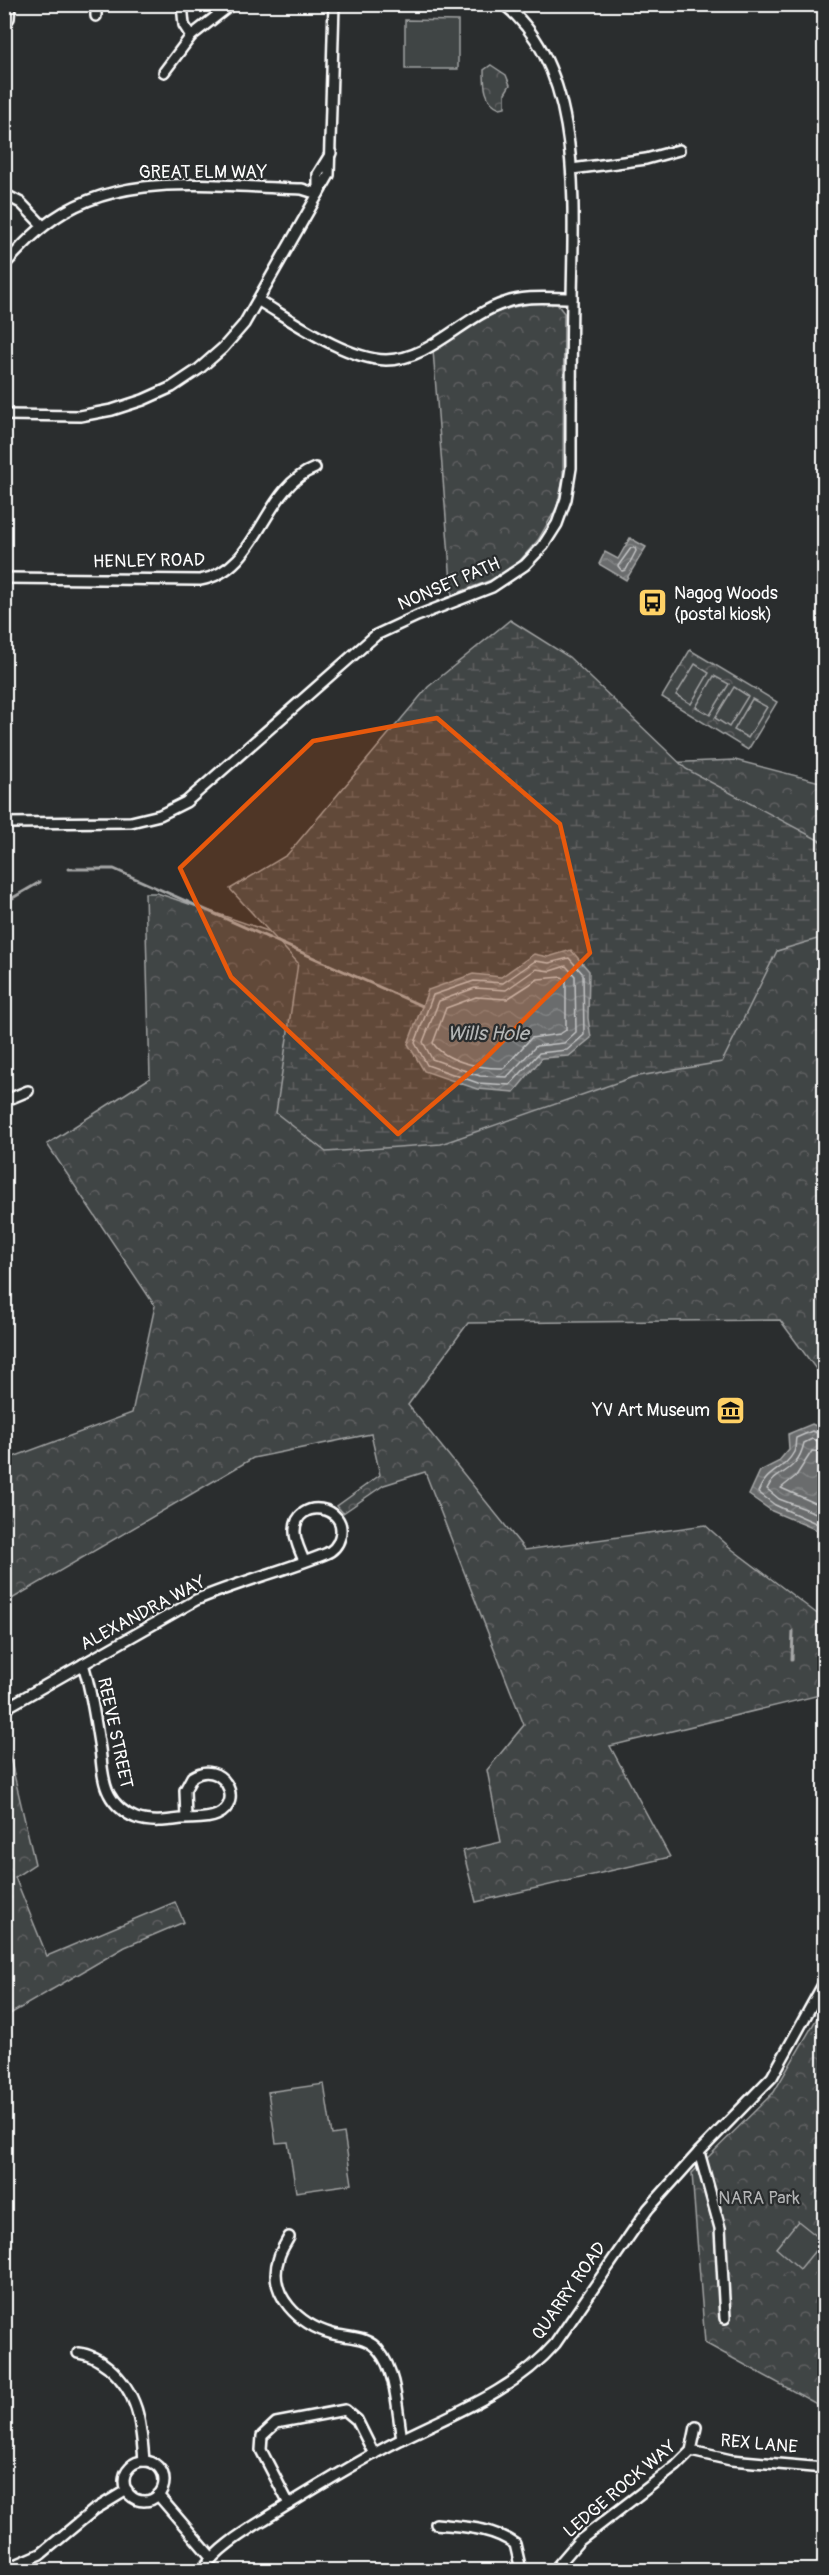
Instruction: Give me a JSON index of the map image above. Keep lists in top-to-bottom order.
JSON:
{
  "streets": {
    "street": [
      "GREAT ELM WAY",
      "HENLEY ROAD",
      "NONSET PATH",
      "ALEXANDRA WAY",
      "REEVE STREET",
      "QUARRY ROAD",
      "REX LANE",
      "LEDGE ROCK WAY"
    ]
  },
  "crossings": [
    ["ALEXANDRA WAY", "REEVE STREET"],
    ["REX LANE", "LEDGE ROCK WAY"]
  ],
  "water": ["Wills Hole"],
  "parks": ["NARA Park"],
  "places": {
    "bus stop": ["Nagog Woods (postal kiosk)"],
    "museum": ["YV Art Museum"]
  }
}
